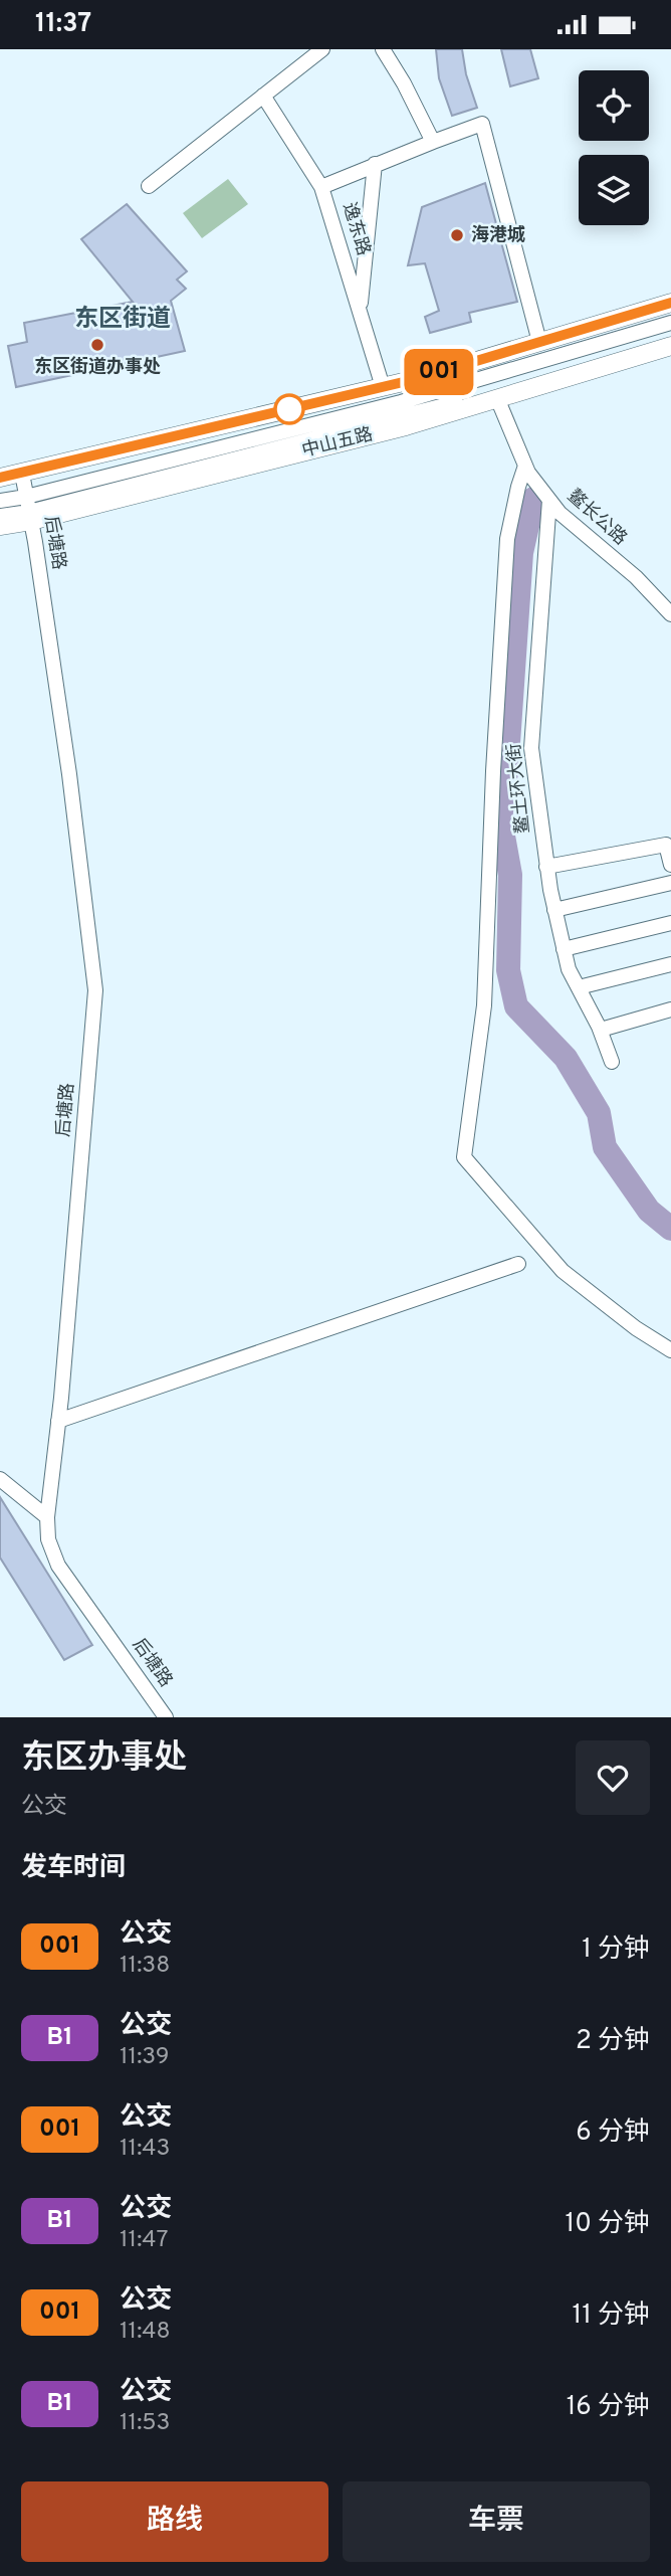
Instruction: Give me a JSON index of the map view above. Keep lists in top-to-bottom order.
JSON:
{
  "streets": {
    "main road": ["中山五路"],
    "street": [
      "逸东路",
      "鳌长公路",
      "后塘路",
      "鳌土环大街"
    ]
  },
  "crossings": [
    ["中山五路", "鳌长公路"],
    ["中山五路", "后塘路"],
    ["鳌长公路", "鳌土环大街"]
  ],
  "districts": ["东区街道"],
  "places": ["海港城", "东区街道办事处"],
  "lines": ["bus line 001"],
  "page": {
    "status": "11:37",
    "on_map": "001",
    "heading": [
      ["东区办事处", "公交"],
      "发车时间"
    ],
    "list": [
      {
        "mark": "001",
        "name": "公交",
        "note": "11:38",
        "value": "1 分钟"
      },
      {
        "mark": "B1",
        "name": "公交",
        "note": "11:39",
        "value": "2 分钟"
      },
      {
        "mark": "001",
        "name": "公交",
        "note": "11:43",
        "value": "6 分钟"
      },
      {
        "mark": "B1",
        "name": "公交",
        "note": "11:47",
        "value": "10 分钟"
      },
      {
        "mark": "001",
        "name": "公交",
        "note": "11:48",
        "value": "11 分钟"
      },
      {
        "mark": "B1",
        "name": "公交",
        "note": "11:53",
        "value": "16 分钟"
      }
    ],
    "buttons": ["路线", "车票"]
  }
}
